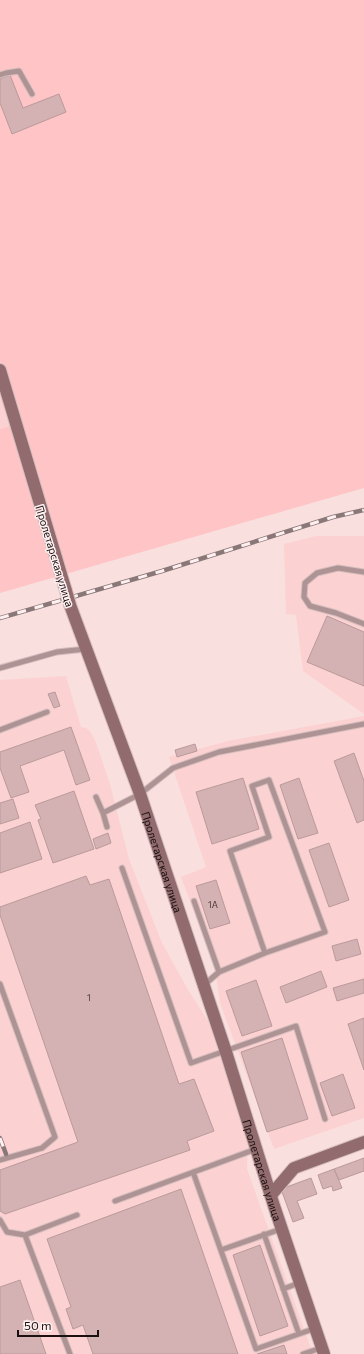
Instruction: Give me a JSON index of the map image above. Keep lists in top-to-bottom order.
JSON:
{
  "streets": {
    "street": ["Пролетарская улица"]
  },
  "house_numbers": ["1А", "1"],
  "scale_bar": "50 m"
}
